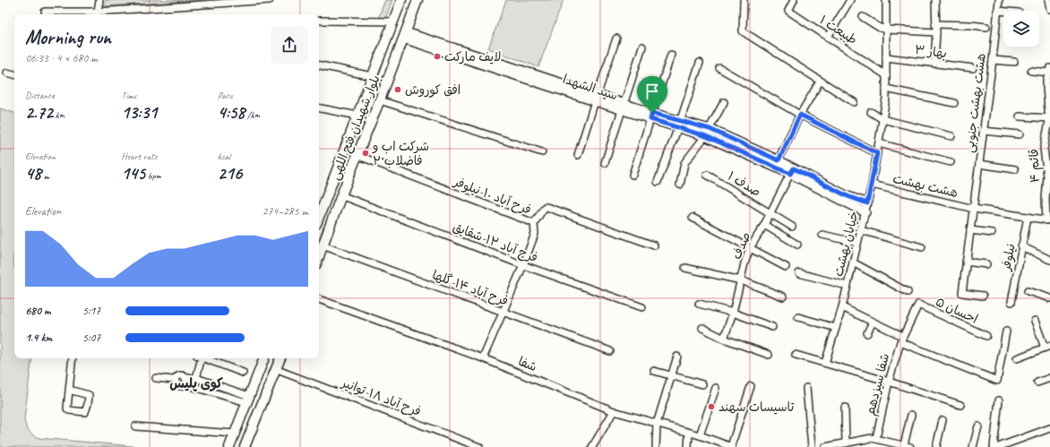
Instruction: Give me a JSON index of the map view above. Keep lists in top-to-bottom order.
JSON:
{
  "streets": {
    "main road": ["بلوار شهیدان فتح اللهی"],
    "street": [
      "طبیعت ۱",
      "بهار ۳",
      "سید الشهدا",
      "هشت بهشت جنوبی",
      "قائم ۴",
      "صدف ۱",
      "هشت بهشت",
      "فرح آباد ۱۰-نیلوفر",
      "فرح آباد ۱۲-شقایق",
      "خیابان بهشت",
      "صدف",
      "نیلوفر",
      "فرح آباد ۱۴-گلها",
      "احسان ۵",
      "شفا",
      "شفا سیزدهم",
      "فرح آباد ۱۸-توانیر"
    ]
  },
  "crossings": [
    ["طبیعت ۱", "خیابان بهشت"],
    ["بهار ۳", "خیابان بهشت"],
    ["سید الشهدا", "بلوار شهیدان فتح اللهی"],
    ["سید الشهدا", "خیابان بهشت"],
    ["سید الشهدا", "صدف"],
    ["هشت بهشت جنوبی", "هشت بهشت"],
    ["بلوار شهیدان فتح اللهی", "فرح آباد ۱۰-نیلوفر"],
    ["بلوار شهیدان فتح اللهی", "فرح آباد ۱۲-شقایق"],
    ["بلوار شهیدان فتح اللهی", "فرح آباد ۱۴-گلها"],
    ["قائم ۴", "هشت بهشت"],
    ["صدف ۱", "صدف"],
    ["هشت بهشت", "خیابان بهشت"],
    ["هشت بهشت", "نیلوفر"],
    ["احسان ۵", "شفا سیزدهم"]
  ],
  "districts": ["کوی پلیس"],
  "places": [
    "لایف مارکت",
    "افق کوروش",
    "شرکت اب و فاضلاب ۲",
    "تاسیسات سهند"
  ],
  "page": {
    "heading": ["Morning run", "06:33 · 4 × 680 m"],
    "stats": [
      ["Distance", "2.72 km"],
      ["Time", "13:31"],
      ["Pace", "4:58 /km"],
      ["Elevation", "48 m"],
      ["Heart rate", "145 bpm"],
      ["kcal", "216"]
    ],
    "chart": ["Elevation", "274–285 m"],
    "list": [
      {
        "name": "680 m",
        "note": "5:17"
      },
      {
        "name": "1.4 km",
        "note": "5:07"
      }
    ]
  }
}
